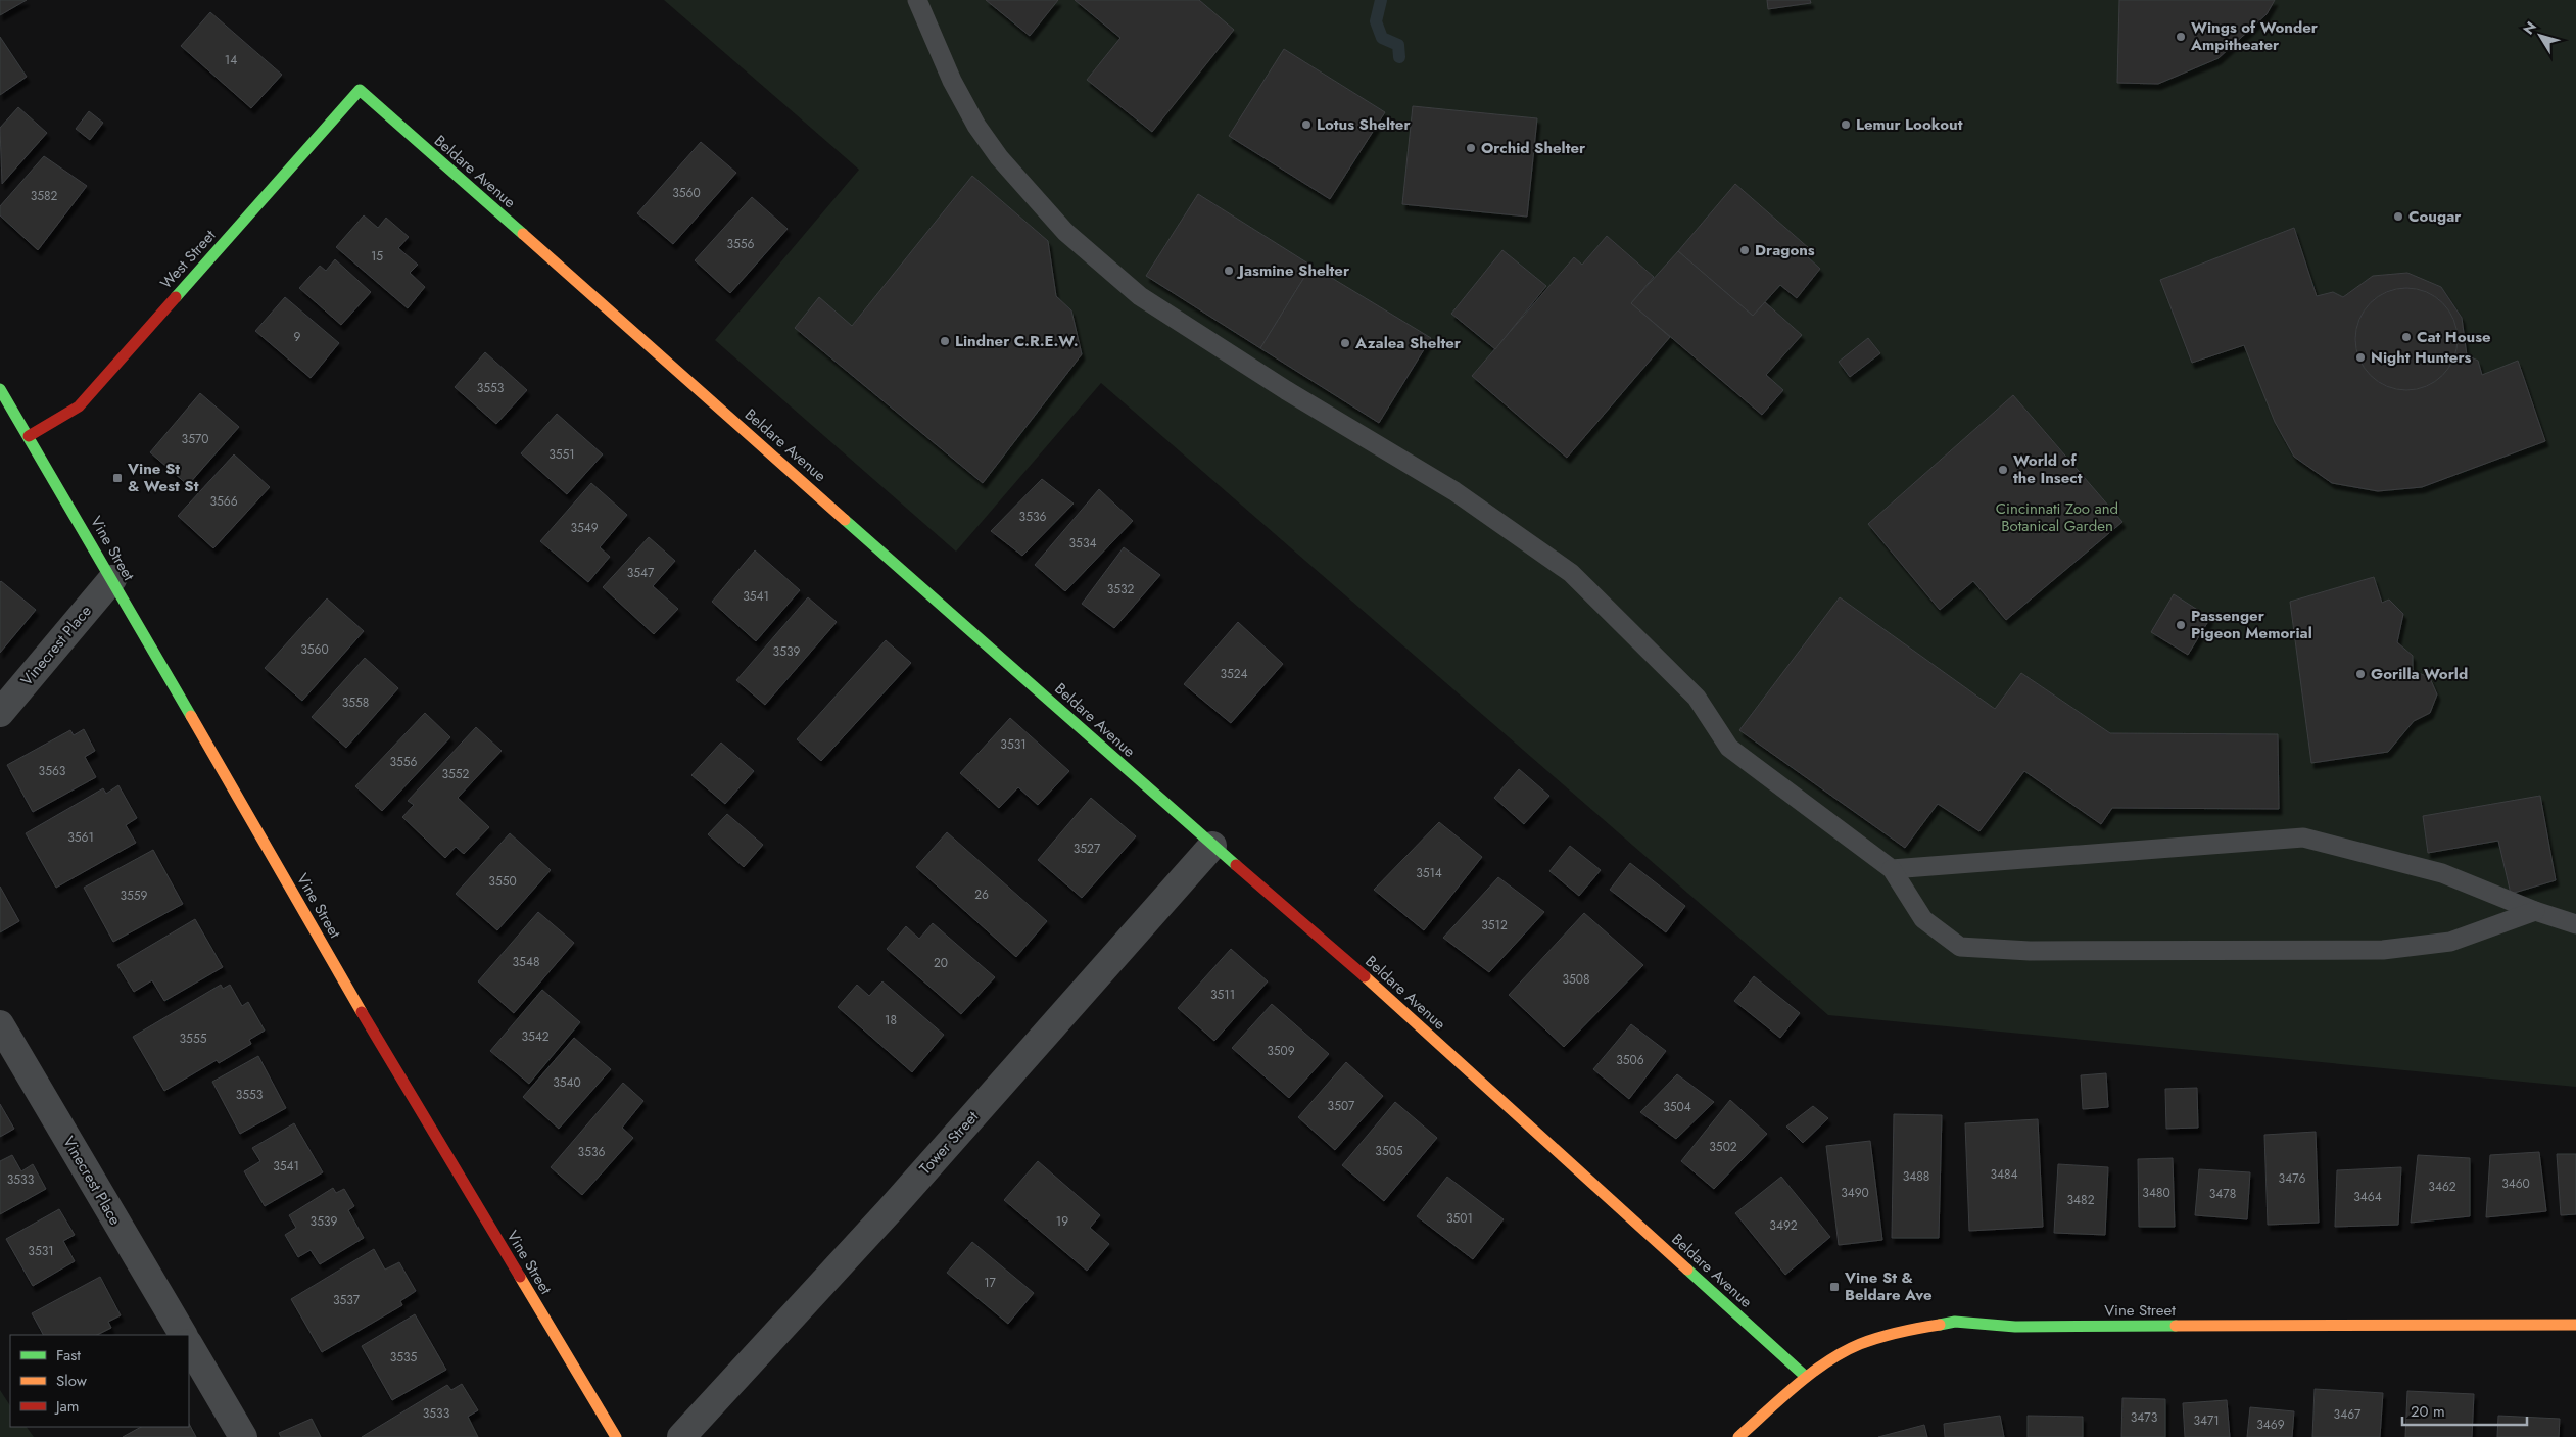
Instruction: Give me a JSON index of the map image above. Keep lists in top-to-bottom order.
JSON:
{
  "streets": {
    "street": [
      "Beldare Avenue",
      "West Street",
      "Vine Street",
      "Vinecrest Place",
      "Tower Street"
    ]
  },
  "crossings": [
    ["Beldare Avenue", "West Street"],
    ["Beldare Avenue", "Vine Street"],
    ["Beldare Avenue", "Tower Street"],
    ["West Street", "Vine Street"],
    ["Vine Street", "Vinecrest Place"]
  ],
  "parks": ["Cincinnati Zoo and Botanical Garden"],
  "places": {
    "other": [
      "Wings of Wonder Ampitheater",
      "Lotus Shelter",
      "Lemur Lookout",
      "Orchid Shelter",
      "Cougar",
      "Dragons",
      "Jasmine Shelter",
      "Cat House",
      "Lindner C.R.E.W.",
      "Azalea Shelter",
      "Night Hunters",
      "World of the Insect",
      "Passenger Pigeon Memorial",
      "Gorilla World"
    ],
    "transit": ["Vine St & West St", "Vine St & Beldare Ave"]
  },
  "house_numbers": [
    "14",
    "3560",
    "3582",
    "3556",
    "15",
    "9",
    "3553",
    "3570",
    "3551",
    "3566",
    "3536",
    "3549",
    "3534",
    "3547",
    "3532",
    "3541",
    "3560",
    "3539",
    "3524",
    "3558",
    "3531",
    "3556",
    "3563",
    "3552",
    "3561",
    "3527",
    "3514",
    "3550",
    "26",
    "3559",
    "3512",
    "3548",
    "20",
    "3508",
    "3511",
    "18",
    "3542",
    "3555",
    "3509",
    "3506",
    "3540",
    "3553",
    "3507",
    "3504",
    "3502",
    "3505",
    "3536",
    "3541",
    "3484",
    "3488",
    "3476",
    "3533",
    "3460",
    "3462",
    "3490",
    "3480",
    "3478",
    "3464",
    "3482",
    "3501",
    "3539",
    "19",
    "3492",
    "3531",
    "17",
    "3537",
    "3535",
    "3533",
    "3467",
    "3473",
    "3471",
    "3469"
  ],
  "legend": ["Fast", "Slow", "Jam"],
  "scale_bar": "20 m",
  "north": "top left"
}
